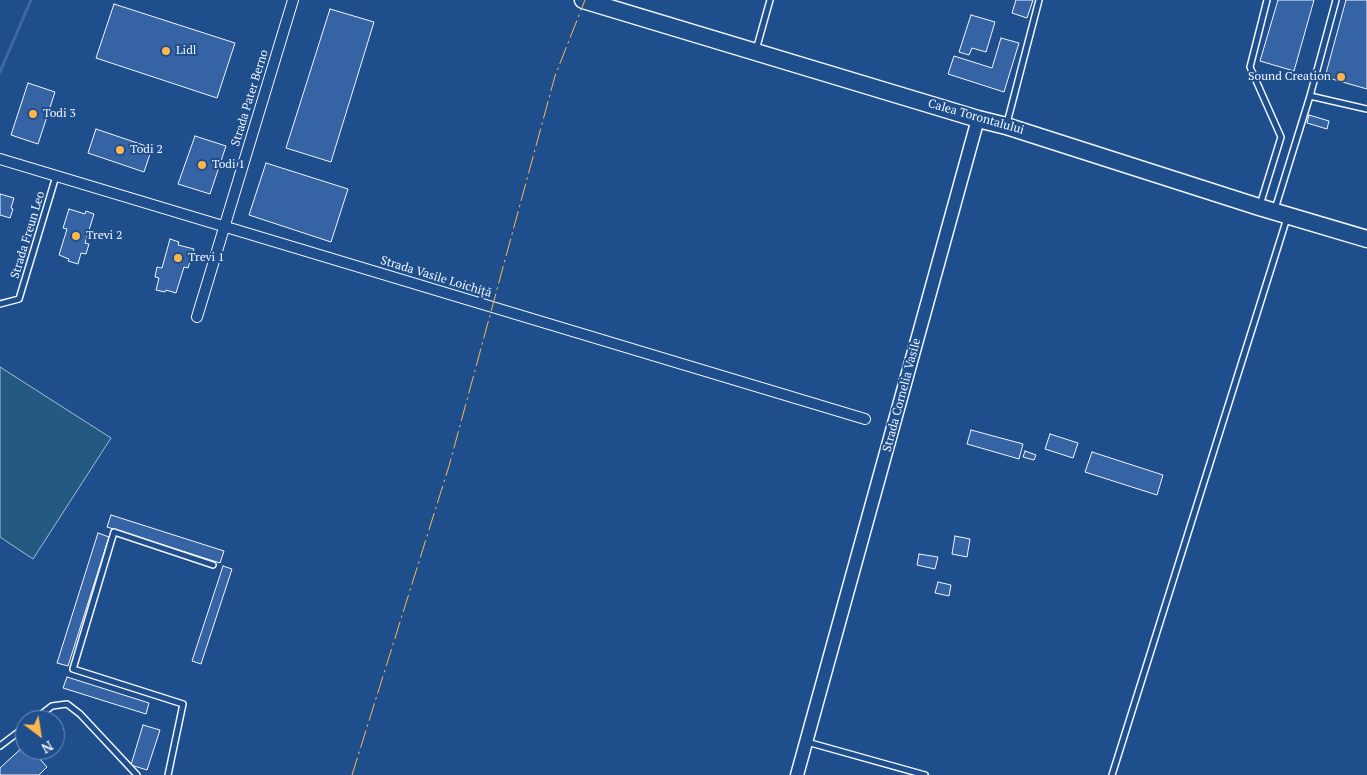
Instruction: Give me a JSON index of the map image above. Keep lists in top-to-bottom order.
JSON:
{
  "streets": {
    "main road": ["Calea Torontalului"],
    "street": ["Strada Pater Berno", "Strada Vasile Loichiță", "Strada Cornelia Vasile"],
    "lane": ["Strada Freun Leo"]
  },
  "crossings": [
    ["Strada Pater Berno", "Strada Vasile Loichiță"],
    ["Calea Torontalului", "Strada Cornelia Vasile"],
    ["Strada Freun Leo", "Strada Vasile Loichiță"]
  ],
  "places": [
    "Lidl",
    "Sound Creation",
    "Todi 3",
    "Todi 2",
    "Todi 1",
    "Trevi 2",
    "Trevi 1"
  ],
  "north": "bottom right"
}
